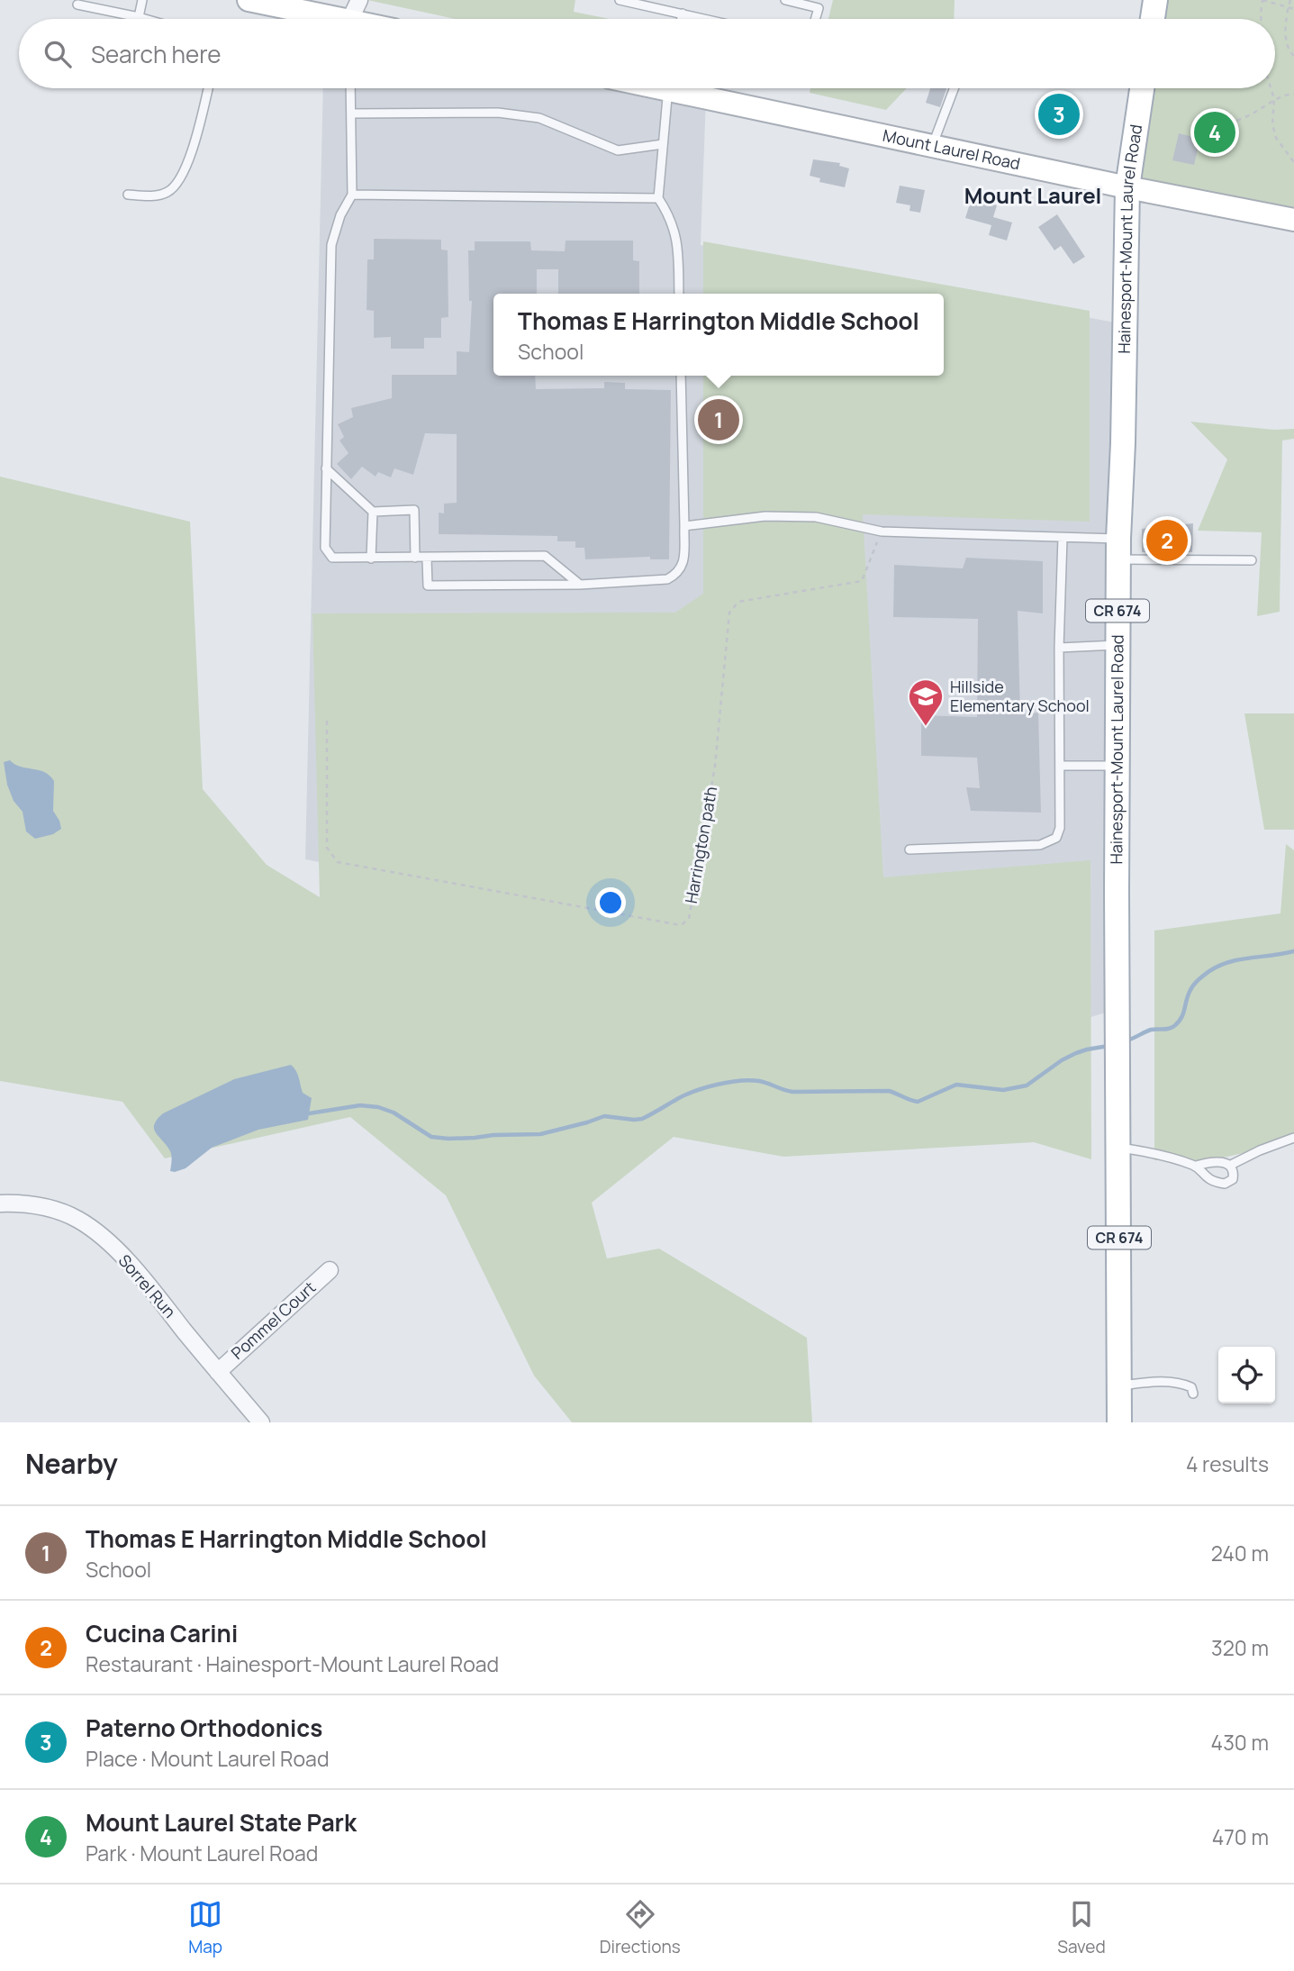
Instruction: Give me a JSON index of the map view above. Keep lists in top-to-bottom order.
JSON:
{
  "streets": {
    "main road": ["Mount Laurel Road", "Hainesport-Mount Laurel Road", "CR 674"],
    "street": ["Sorrel Run", "Pommel Court"],
    "path": ["Harrington path"]
  },
  "crossings": [
    ["Mount Laurel Road", "Hainesport-Mount Laurel Road"],
    ["Sorrel Run", "Pommel Court"]
  ],
  "districts": ["Mount Laurel"],
  "places": {
    "school or university": ["Hillside Elementary School"]
  },
  "page": {
    "search": "Search here",
    "pins": [
      "3",
      "4",
      "1",
      "2"
    ],
    "popup": ["Thomas E Harrington Middle School", "School"],
    "heading": ["Nearby", "4 results"],
    "list": [
      {
        "mark": "1",
        "name": "Thomas E Harrington Middle School",
        "note": "School",
        "value": "240 m"
      },
      {
        "mark": "2",
        "name": "Cucina Carini",
        "note": "Restaurant · Hainesport-Mount Laurel Road",
        "value": "320 m"
      },
      {
        "mark": "3",
        "name": "Paterno Orthodonics",
        "note": "Place · Mount Laurel Road",
        "value": "430 m"
      },
      {
        "mark": "4",
        "name": "Mount Laurel State Park",
        "note": "Park · Mount Laurel Road",
        "value": "470 m"
      }
    ],
    "nav": ["Map", "Directions", "Saved"]
  }
}
